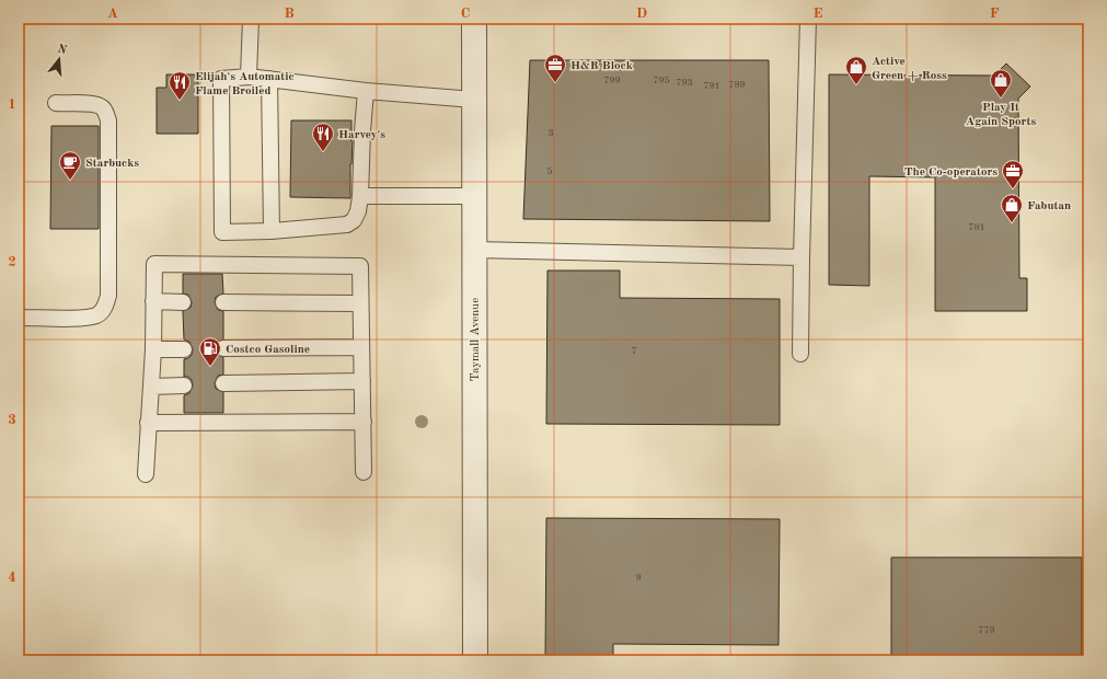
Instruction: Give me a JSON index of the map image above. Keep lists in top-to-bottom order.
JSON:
{
  "streets": {
    "street": ["Taymall Avenue"]
  },
  "places": {
    "office": ["H&R Block", "The Co-operators"],
    "shop": ["Active Green + Ross", "Play It Again Sports", "Fabutan"],
    "restaurant": ["Elijah's Automatic Flame Broiled", "Harvey's"],
    "cafe": ["Starbucks"],
    "fuel station": ["Costco Gasoline"]
  },
  "house_numbers": [
    "799",
    "795",
    "793",
    "789",
    "791",
    "3",
    "5",
    "781",
    "7",
    "9",
    "779"
  ],
  "north": "top",
  "grid": {
    "columns": [
      "A",
      "B",
      "C",
      "D",
      "E",
      "F"
    ],
    "rows": [
      "1",
      "2",
      "3",
      "4"
    ]
  }
}
